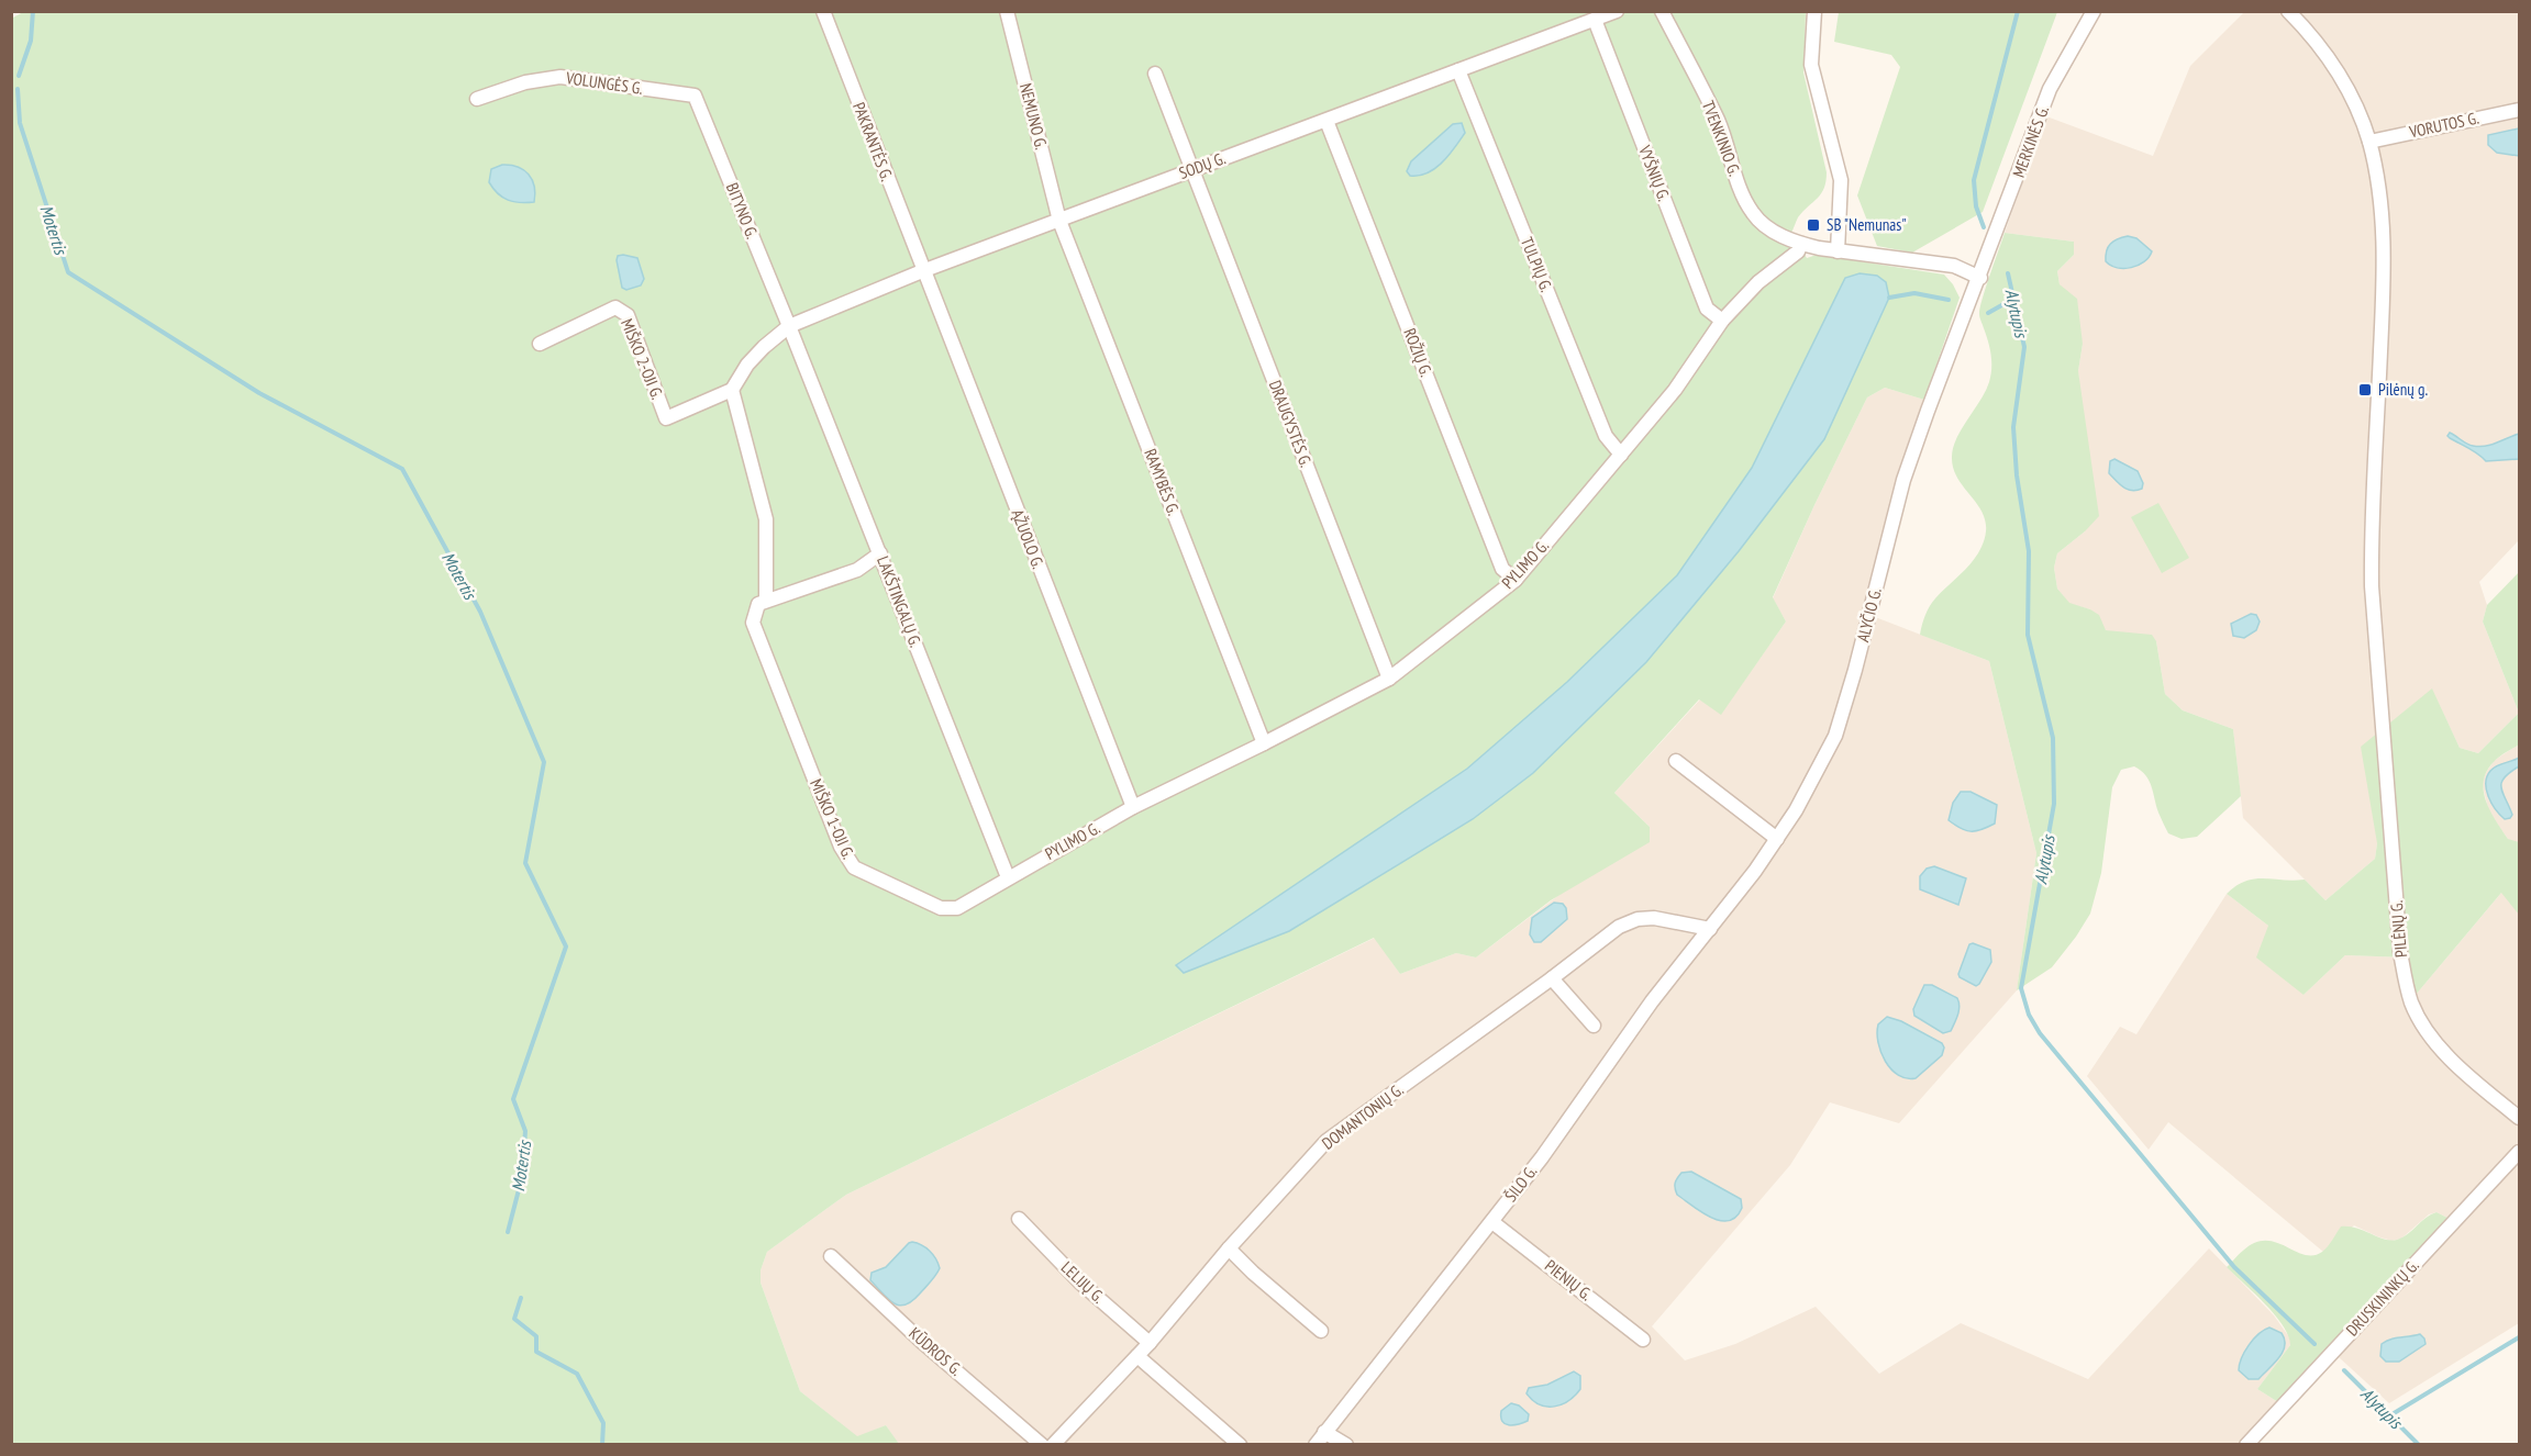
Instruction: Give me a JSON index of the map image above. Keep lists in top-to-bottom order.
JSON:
{
  "streets": {
    "street": [
      "VOLUNGĖS G.",
      "NEMUNO G.",
      "VORUTOS G.",
      "TVENKINIO G.",
      "PAKRANTĖS G.",
      "MERKINĖS G.",
      "SODŲ G.",
      "VYŠNIŲ G.",
      "BITYNO G.",
      "TULPIŲ G.",
      "ROŽIŲ G.",
      "MIŠKO 2-OJI G.",
      "DRAUGYSTĖS G.",
      "RAMYBĖS G.",
      "ĄŽUOLO G.",
      "PYLIMO G.",
      "LAKŠTINGALŲ G.",
      "ALYČIO G.",
      "MIŠKO 1-OJI G.",
      "PILĖNŲ G.",
      "DOMANTONIŲ G.",
      "ŠILO G.",
      "PIENIŲ G.",
      "LELIJŲ G.",
      "DRUSKININKŲ G.",
      "KŪDROS G."
    ]
  },
  "crossings": [
    ["VOLUNGĖS G.", "BITYNO G."],
    ["NEMUNO G.", "SODŲ G."],
    ["NEMUNO G.", "RAMYBĖS G."],
    ["VORUTOS G.", "PILĖNŲ G."],
    ["TVENKINIO G.", "PYLIMO G."],
    ["PAKRANTĖS G.", "SODŲ G."],
    ["PAKRANTĖS G.", "ĄŽUOLO G."],
    ["MERKINĖS G.", "ALYČIO G."],
    ["SODŲ G.", "VYŠNIŲ G."],
    ["SODŲ G.", "BITYNO G."],
    ["SODŲ G.", "TULPIŲ G."],
    ["SODŲ G.", "ROŽIŲ G."],
    ["SODŲ G.", "DRAUGYSTĖS G."],
    ["SODŲ G.", "RAMYBĖS G."],
    ["SODŲ G.", "ĄŽUOLO G."],
    ["SODŲ G.", "LAKŠTINGALŲ G."],
    ["VYŠNIŲ G.", "PYLIMO G."],
    ["BITYNO G.", "LAKŠTINGALŲ G."],
    ["TULPIŲ G.", "PYLIMO G."],
    ["ROŽIŲ G.", "PYLIMO G."],
    ["MIŠKO 2-OJI G.", "MIŠKO 1-OJI G."],
    ["DRAUGYSTĖS G.", "PYLIMO G."],
    ["RAMYBĖS G.", "PYLIMO G."],
    ["ĄŽUOLO G.", "PYLIMO G."],
    ["PYLIMO G.", "LAKŠTINGALŲ G."],
    ["PYLIMO G.", "MIŠKO 1-OJI G."],
    ["LAKŠTINGALŲ G.", "MIŠKO 1-OJI G."],
    ["ALYČIO G.", "DOMANTONIŲ G."],
    ["ALYČIO G.", "ŠILO G."],
    ["DOMANTONIŲ G.", "ŠILO G."],
    ["DOMANTONIŲ G.", "LELIJŲ G."],
    ["ŠILO G.", "PIENIŲ G."]
  ],
  "water": ["Motertis", "Alytupis"],
  "places": {
    "transit": ["SB \"Nemunas\"", "Pilėnų g."]
  }
}
